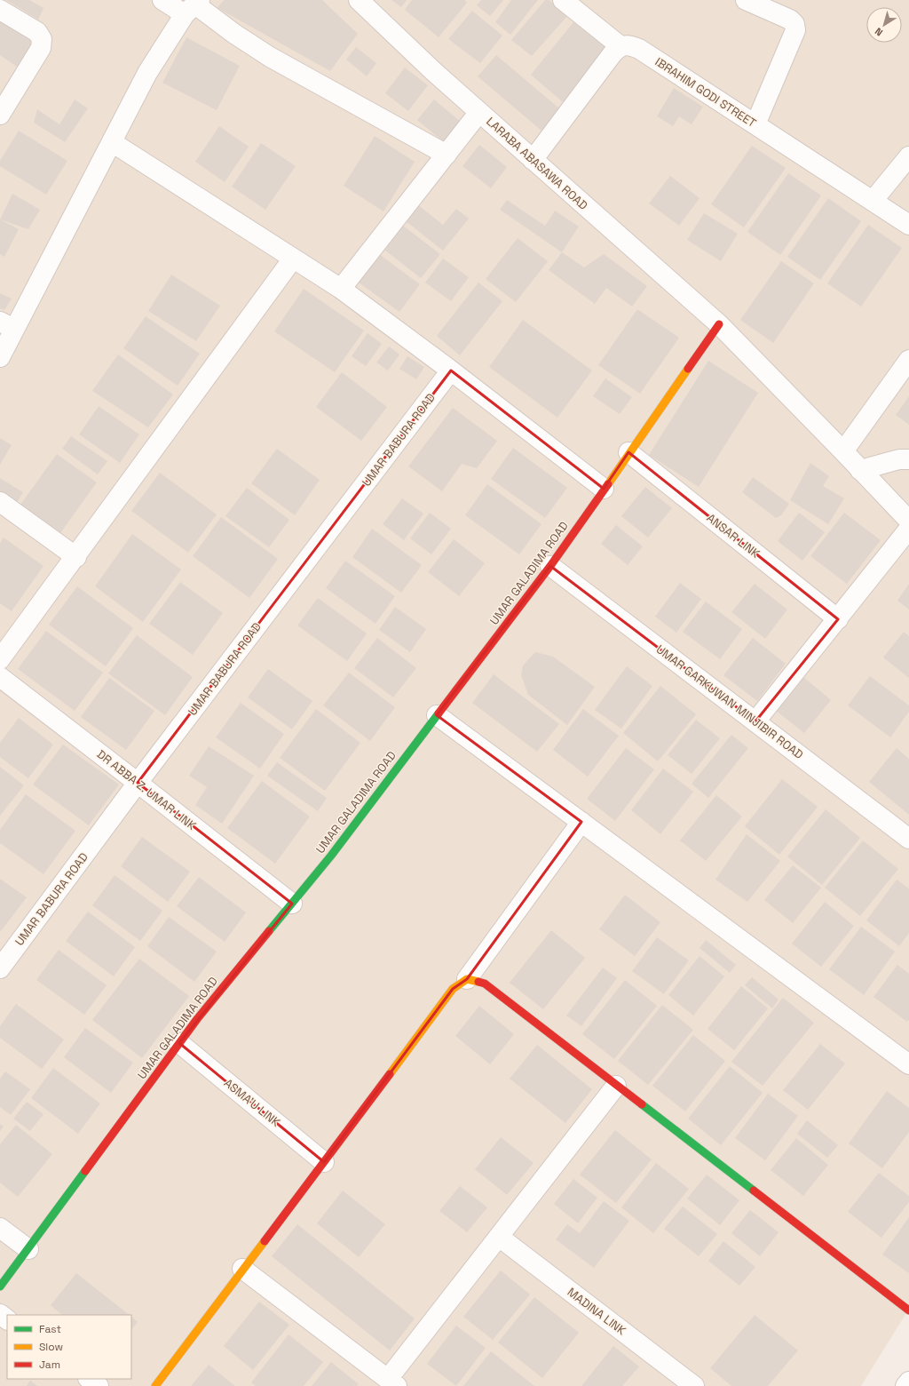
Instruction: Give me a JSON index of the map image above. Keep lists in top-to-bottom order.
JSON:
{
  "streets": {
    "street": [
      "IBRAHIM GODI STREET",
      "LARABA ABASAWA ROAD",
      "UMAR BABURA ROAD",
      "ANSAR LINK",
      "UMAR GALADIMA ROAD",
      "UMAR GARKUWAN MINJIBIR ROAD",
      "DR ABBA Z. UMAR LINK",
      "ASMA'U LINK",
      "MADINA LINK"
    ]
  },
  "crossings": [
    ["LARABA ABASAWA ROAD", "UMAR GALADIMA ROAD"],
    ["UMAR BABURA ROAD", "DR ABBA Z. UMAR LINK"],
    ["ANSAR LINK", "UMAR GALADIMA ROAD"],
    ["UMAR GALADIMA ROAD", "UMAR GARKUWAN MINJIBIR ROAD"],
    ["UMAR GALADIMA ROAD", "DR ABBA Z. UMAR LINK"],
    ["UMAR GALADIMA ROAD", "ASMA'U LINK"]
  ],
  "legend": ["Fast", "Slow", "Jam"],
  "north": "bottom left"
}
